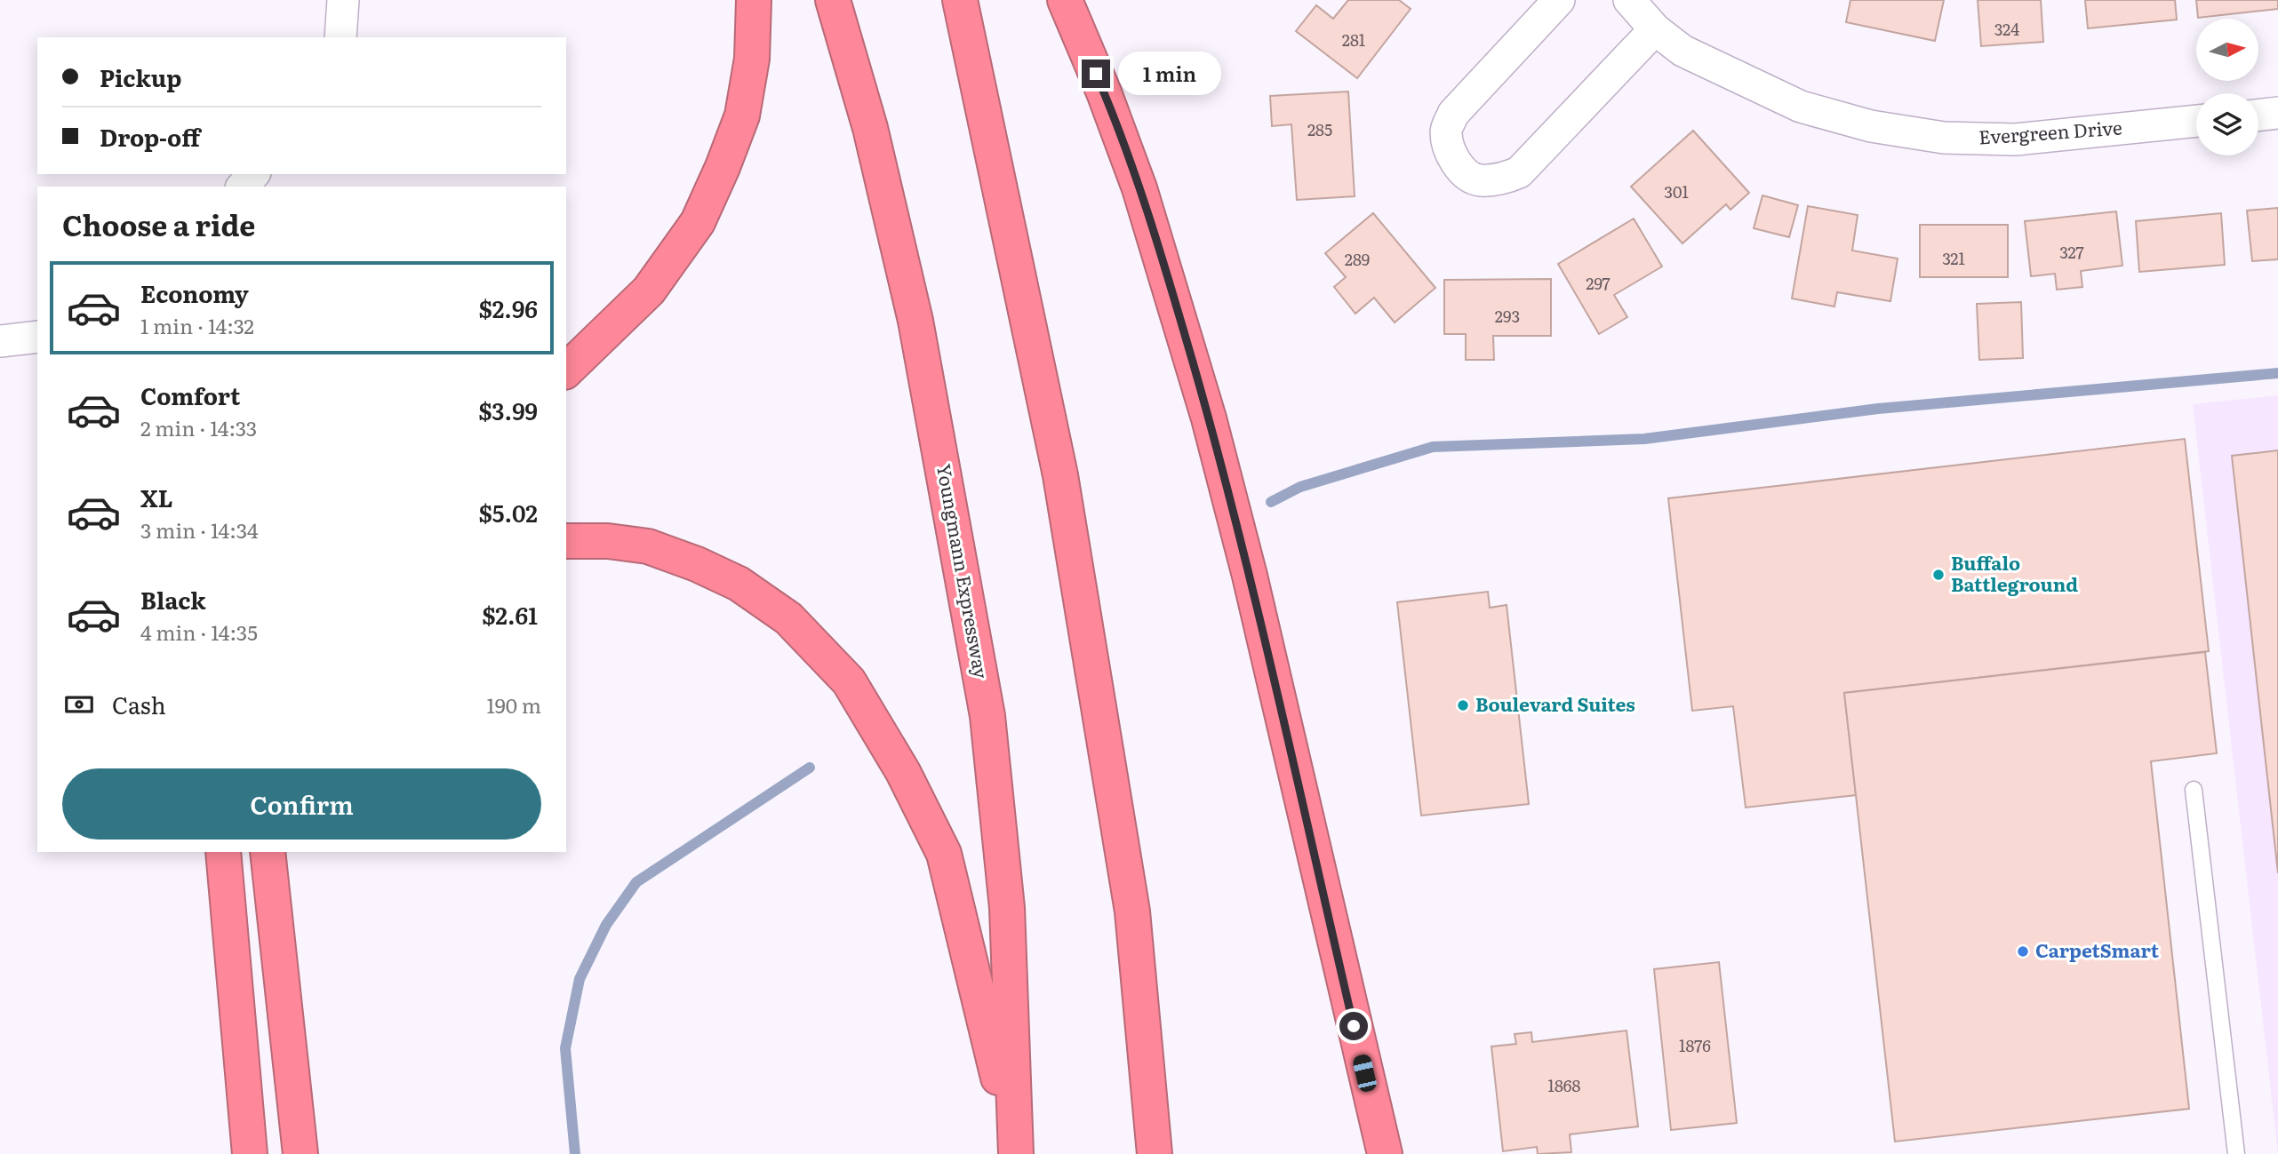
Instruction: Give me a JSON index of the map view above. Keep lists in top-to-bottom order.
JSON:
{
  "streets": {
    "highway": ["Youngmann Expressway"],
    "street": ["Evergreen Drive"]
  },
  "places": ["Buffalo Battleground", "Boulevard Suites", "CarpetSmart"],
  "house_numbers": [
    "324",
    "281",
    "285",
    "301",
    "327",
    "321",
    "289",
    "297",
    "293",
    "1876",
    "1868"
  ],
  "north": "right",
  "page": {
    "banner": ["Pickup", "Drop-off"],
    "bubble": "1 min",
    "heading": "Choose a ride",
    "list": [
      {
        "name": "Economy",
        "note": "1 min · 14:32",
        "value": "$2.96"
      },
      {
        "name": "Comfort",
        "note": "2 min · 14:33",
        "value": "$3.99"
      },
      {
        "name": "XL",
        "note": "3 min · 14:34",
        "value": "$5.02"
      },
      {
        "name": "Black",
        "note": "4 min · 14:35",
        "value": "$2.61"
      }
    ],
    "pay": ["Cash", "190 m"],
    "buttons": "Confirm"
  }
}
